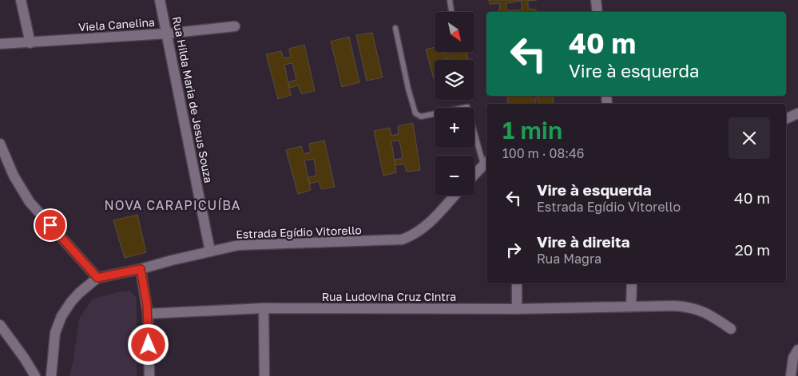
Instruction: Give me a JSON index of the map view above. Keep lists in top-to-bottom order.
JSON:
{
  "streets": {
    "street": [
      "Viela Canelina",
      "Rua Hilda Maria de Jesus Souza",
      "Estrada Egídio Vitorello",
      "Rua Ludovina Cruz Cintra"
    ]
  },
  "crossings": [
    ["Viela Canelina", "Rua Hilda Maria de Jesus Souza"],
    ["Rua Hilda Maria de Jesus Souza", "Estrada Egídio Vitorello"]
  ],
  "districts": ["NOVA CARAPICUÍBA"],
  "north": "bottom right",
  "page": {
    "map_buttons": ["+", "−"],
    "turn": ["40 m", "Vire à esquerda"],
    "heading": ["1 min", "100 m · 08:46"],
    "list": [
      {
        "name": "Vire à esquerda",
        "note": "Estrada Egídio Vitorello",
        "value": "40 m"
      },
      {
        "name": "Vire à direita",
        "note": "Rua Magra",
        "value": "20 m"
      }
    ]
  }
}
